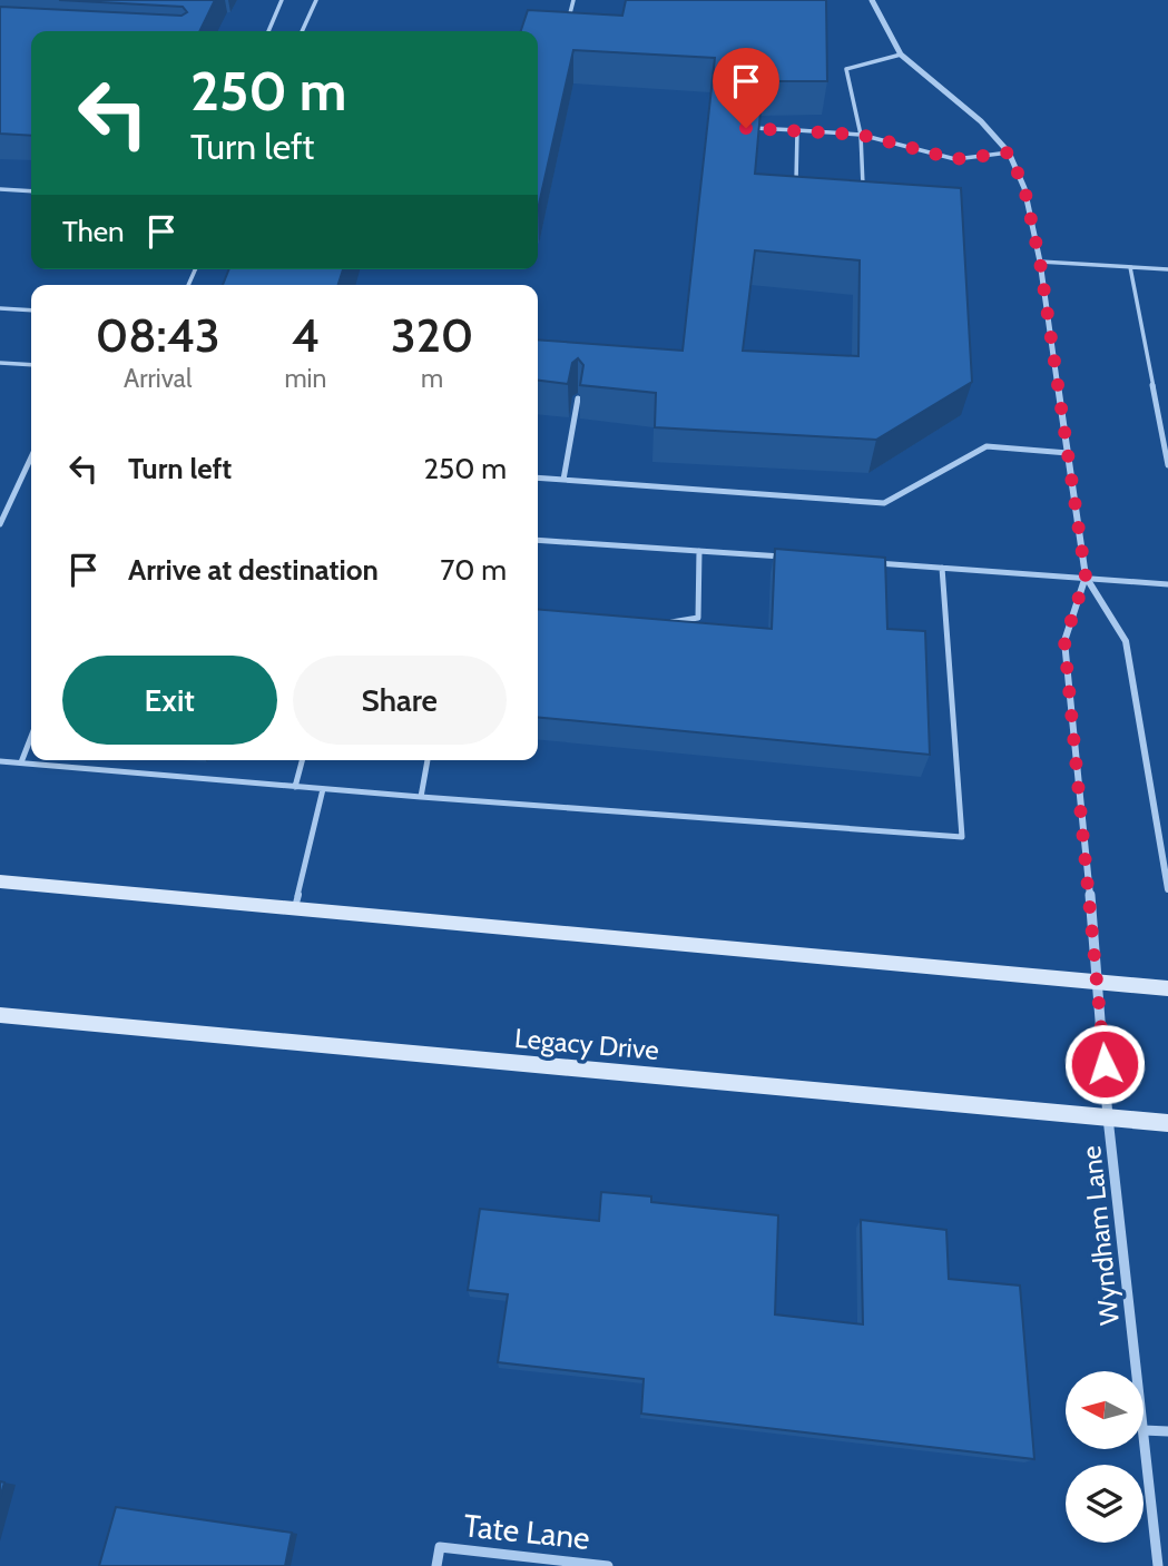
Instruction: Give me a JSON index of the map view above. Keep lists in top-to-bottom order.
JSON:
{
  "streets": {
    "main road": ["Legacy Drive"],
    "street": ["Wyndham Lane", "Tate Lane"]
  },
  "crossings": [
    ["Legacy Drive", "Wyndham Lane"]
  ],
  "north": "left",
  "page": {
    "turn": ["250 m", "Turn left"],
    "then": "Then",
    "eta": [
      "08:43",
      "Arrival",
      "4",
      "min",
      "320",
      "m"
    ],
    "list": [
      {
        "name": "Turn left",
        "value": "250 m"
      },
      {
        "name": "Arrive at destination",
        "value": "70 m"
      }
    ],
    "buttons": ["Exit", "Share"]
  }
}
